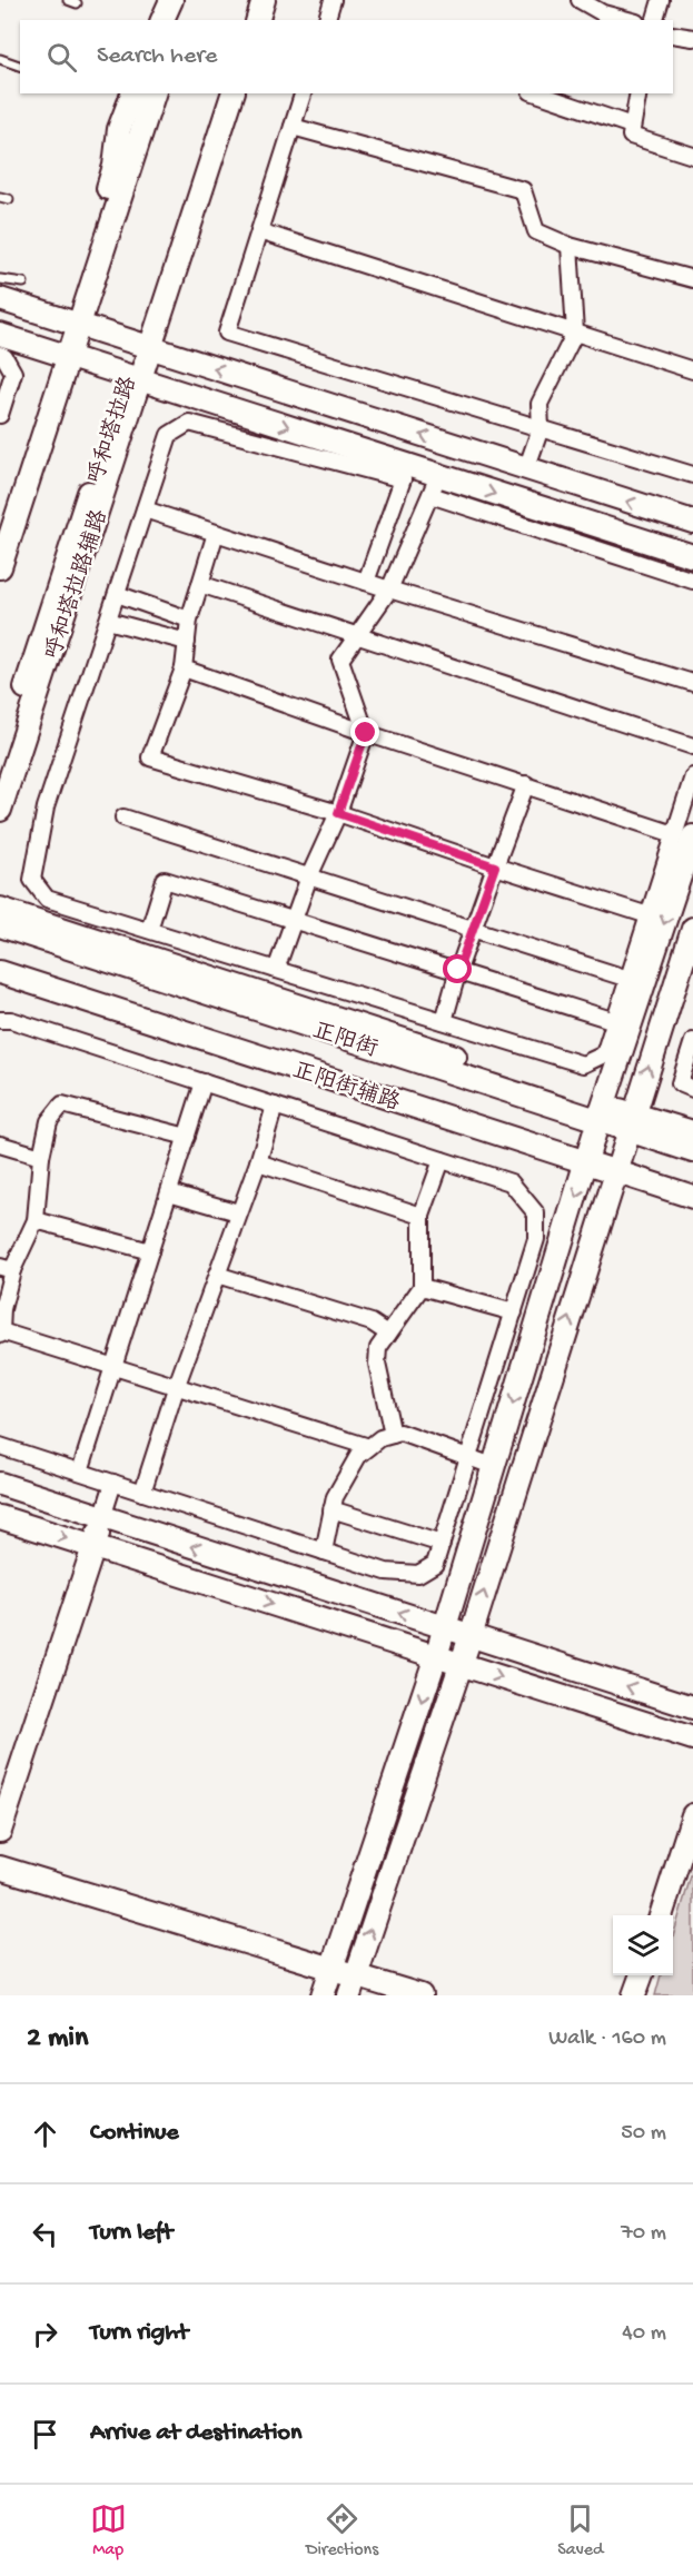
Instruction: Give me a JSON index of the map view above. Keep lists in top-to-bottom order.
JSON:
{
  "streets": {
    "street": [
      "呼和塔拉路",
      "呼和塔拉路辅路",
      "正阳街",
      "正阳街辅路"
    ]
  },
  "crossings": [
    ["呼和塔拉路", "呼和塔拉路辅路"]
  ],
  "page": {
    "search": "Search here",
    "heading": ["2 min", "Walk · 160 m"],
    "list": [
      ["Continue", "50 m"],
      ["Turn left", "70 m"],
      ["Turn right", "40 m"],
      "Arrive at destination"
    ],
    "nav": ["Map", "Directions", "Saved"]
  }
}
